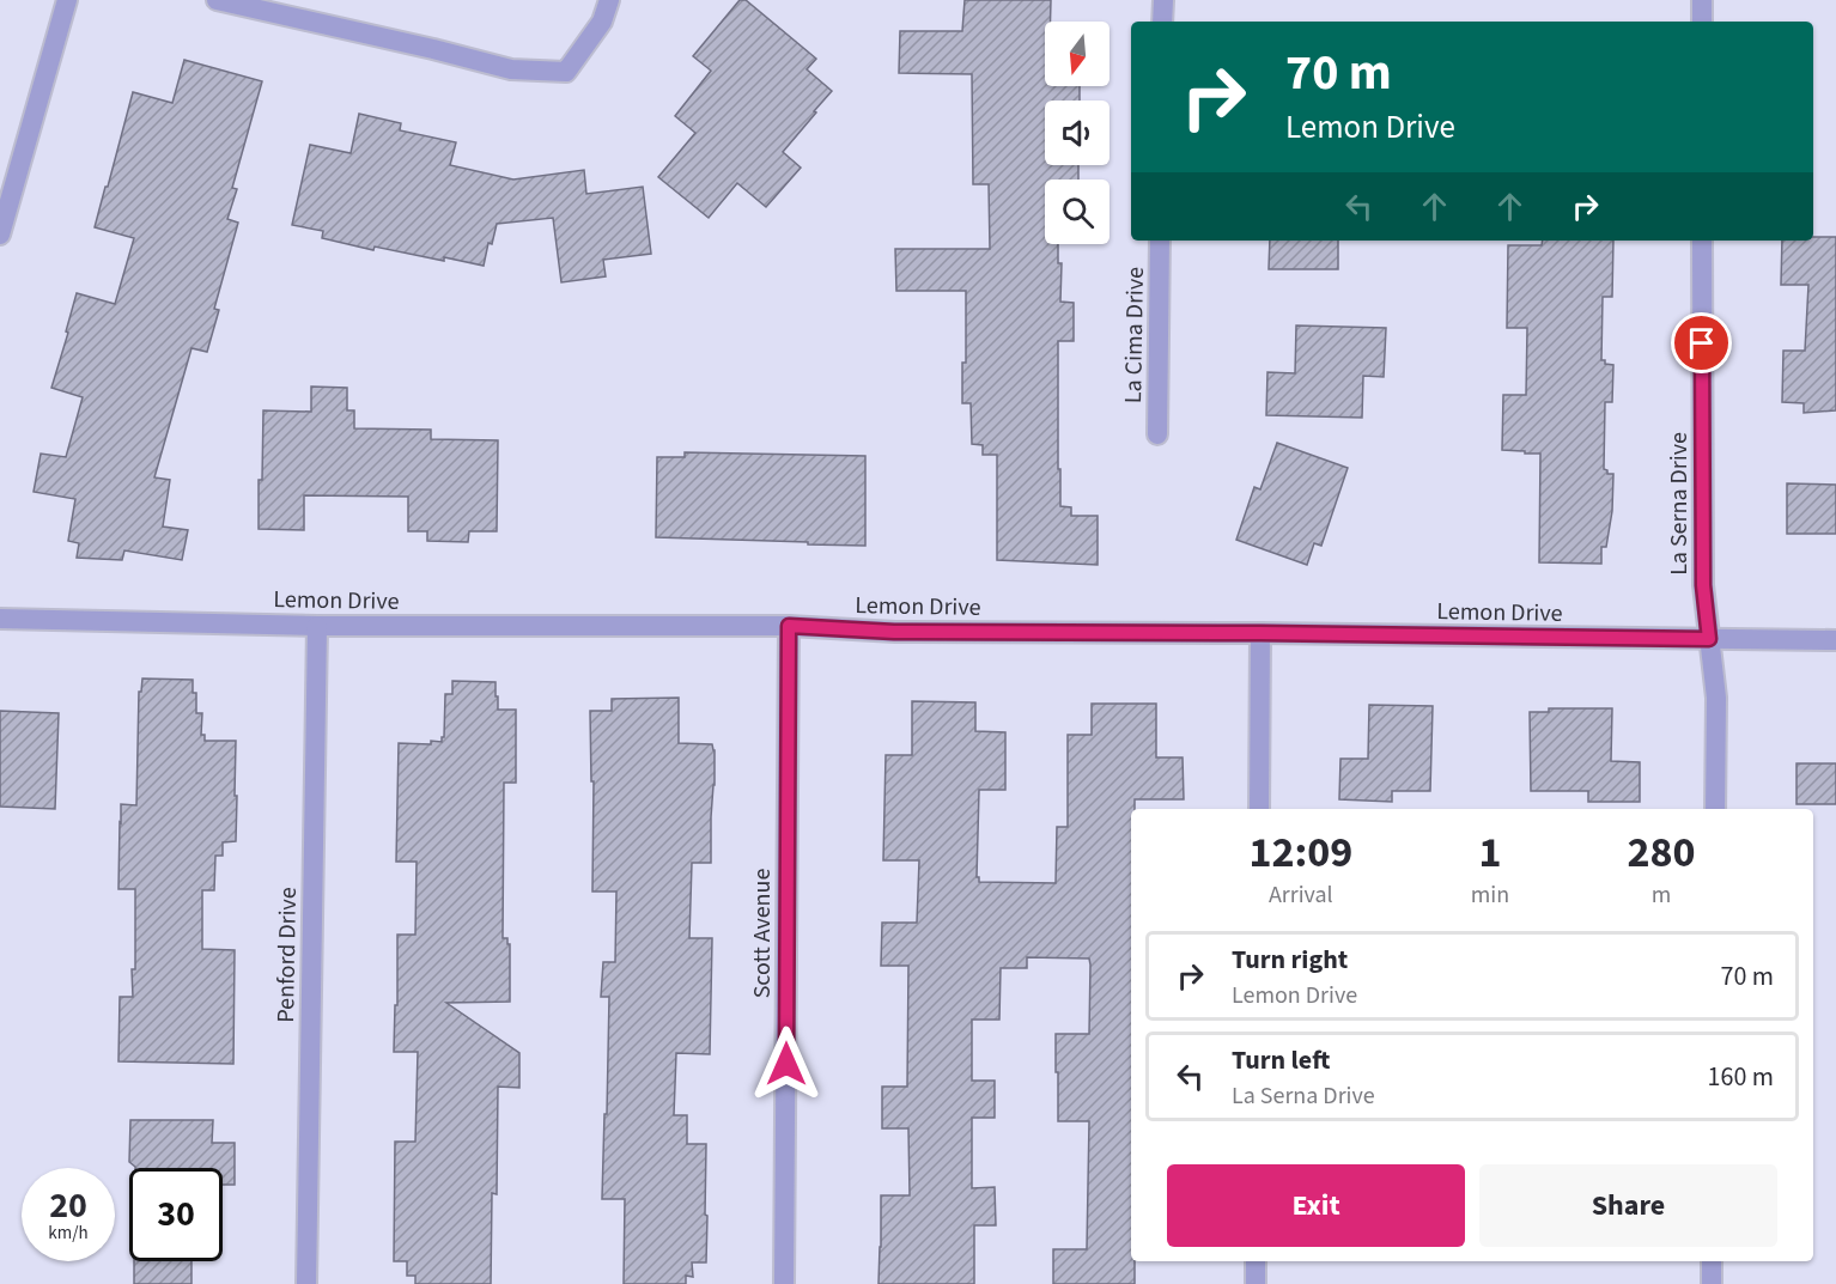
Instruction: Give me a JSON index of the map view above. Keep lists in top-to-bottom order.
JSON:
{
  "streets": {
    "street": [
      "La Cima Drive",
      "La Serna Drive",
      "Lemon Drive",
      "Scott Avenue",
      "Penford Drive"
    ]
  },
  "crossings": [
    ["La Serna Drive", "Lemon Drive"],
    ["Lemon Drive", "Scott Avenue"],
    ["Lemon Drive", "Penford Drive"]
  ],
  "north": "bottom",
  "page": {
    "turn": ["70 m", "Lemon Drive"],
    "eta": [
      "12:09",
      "Arrival",
      "1",
      "min",
      "280",
      "m"
    ],
    "list": [
      {
        "name": "Turn right",
        "note": "Lemon Drive",
        "value": "70 m"
      },
      {
        "name": "Turn left",
        "note": "La Serna Drive",
        "value": "160 m"
      }
    ],
    "buttons": ["Exit", "Share"],
    "speed": "20 km/h",
    "limit": "30"
  }
}
